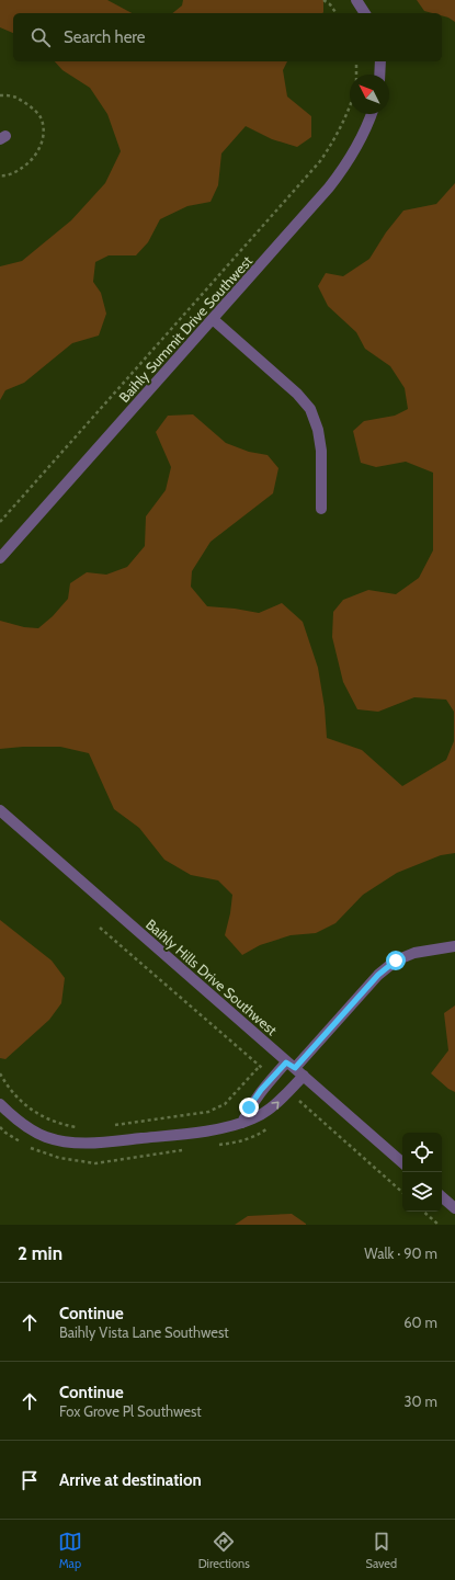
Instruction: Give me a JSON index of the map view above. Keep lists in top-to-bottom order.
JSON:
{
  "streets": {
    "street": ["Baihly Summit Drive Southwest", "Baihly Hills Drive Southwest"]
  },
  "north": "top left",
  "page": {
    "search": "Search here",
    "heading": ["2 min", "Walk · 90 m"],
    "list": [
      ["Continue", "Baihly Vista Lane Southwest", "60 m"],
      ["Continue", "Fox Grove Pl Southwest", "30 m"],
      "Arrive at destination"
    ],
    "nav": ["Map", "Directions", "Saved"]
  }
}
